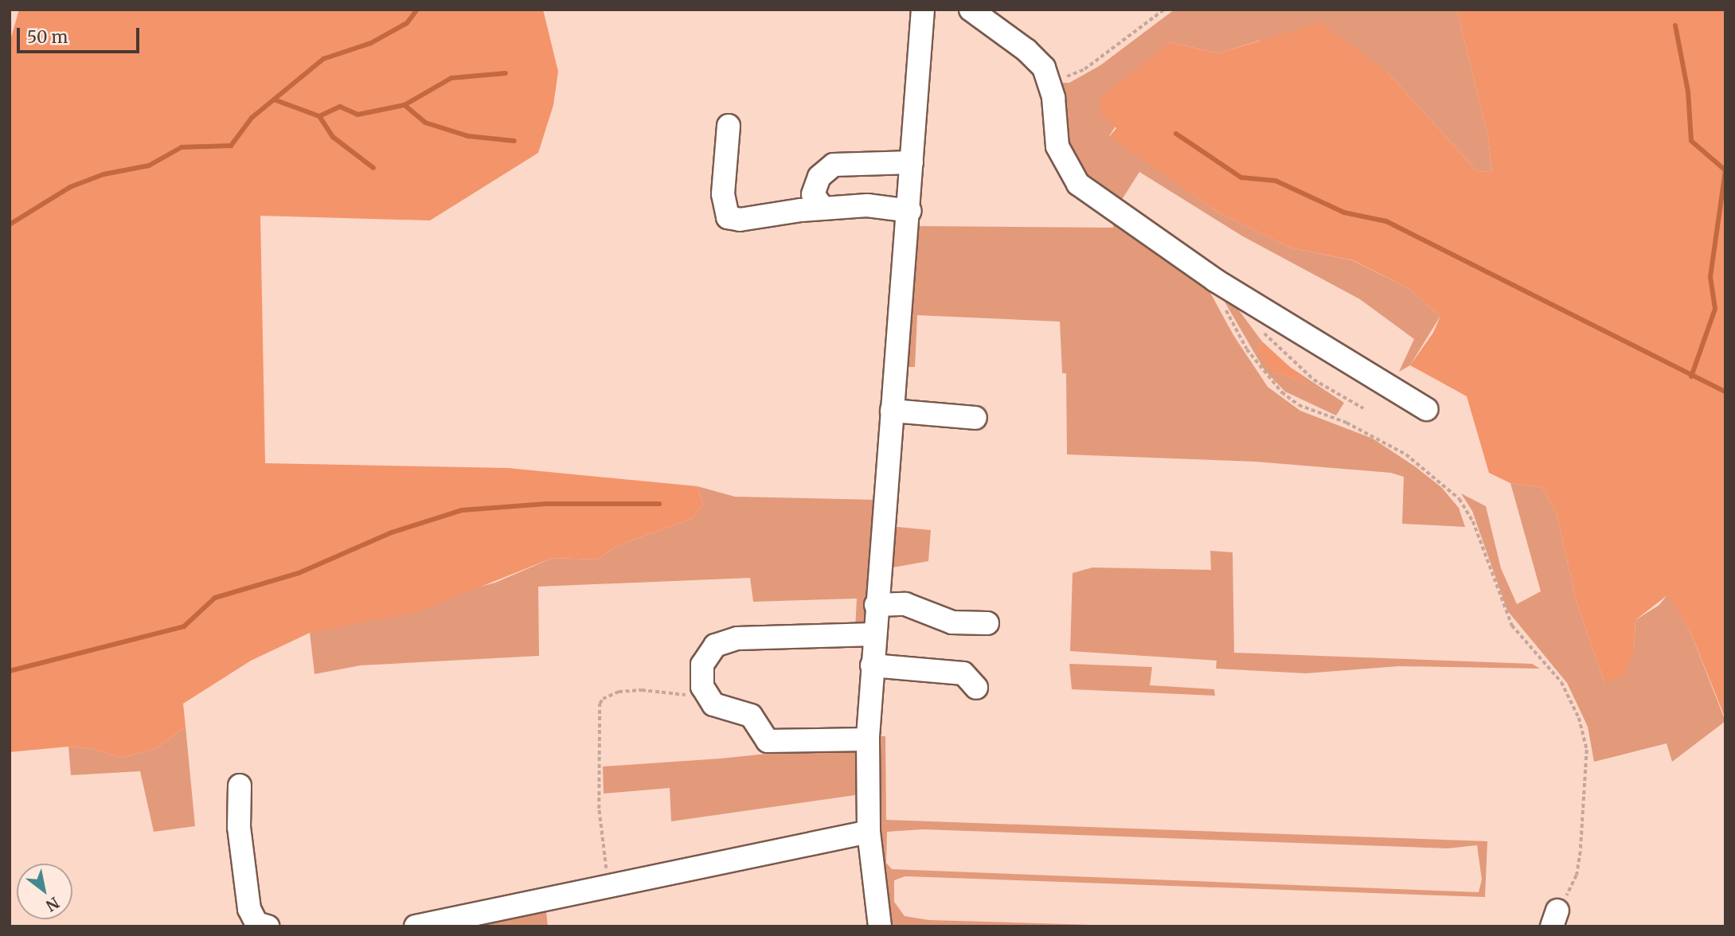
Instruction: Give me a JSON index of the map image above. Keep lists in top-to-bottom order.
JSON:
{
  "scale_bar": "50 m",
  "north": "bottom right"
}
